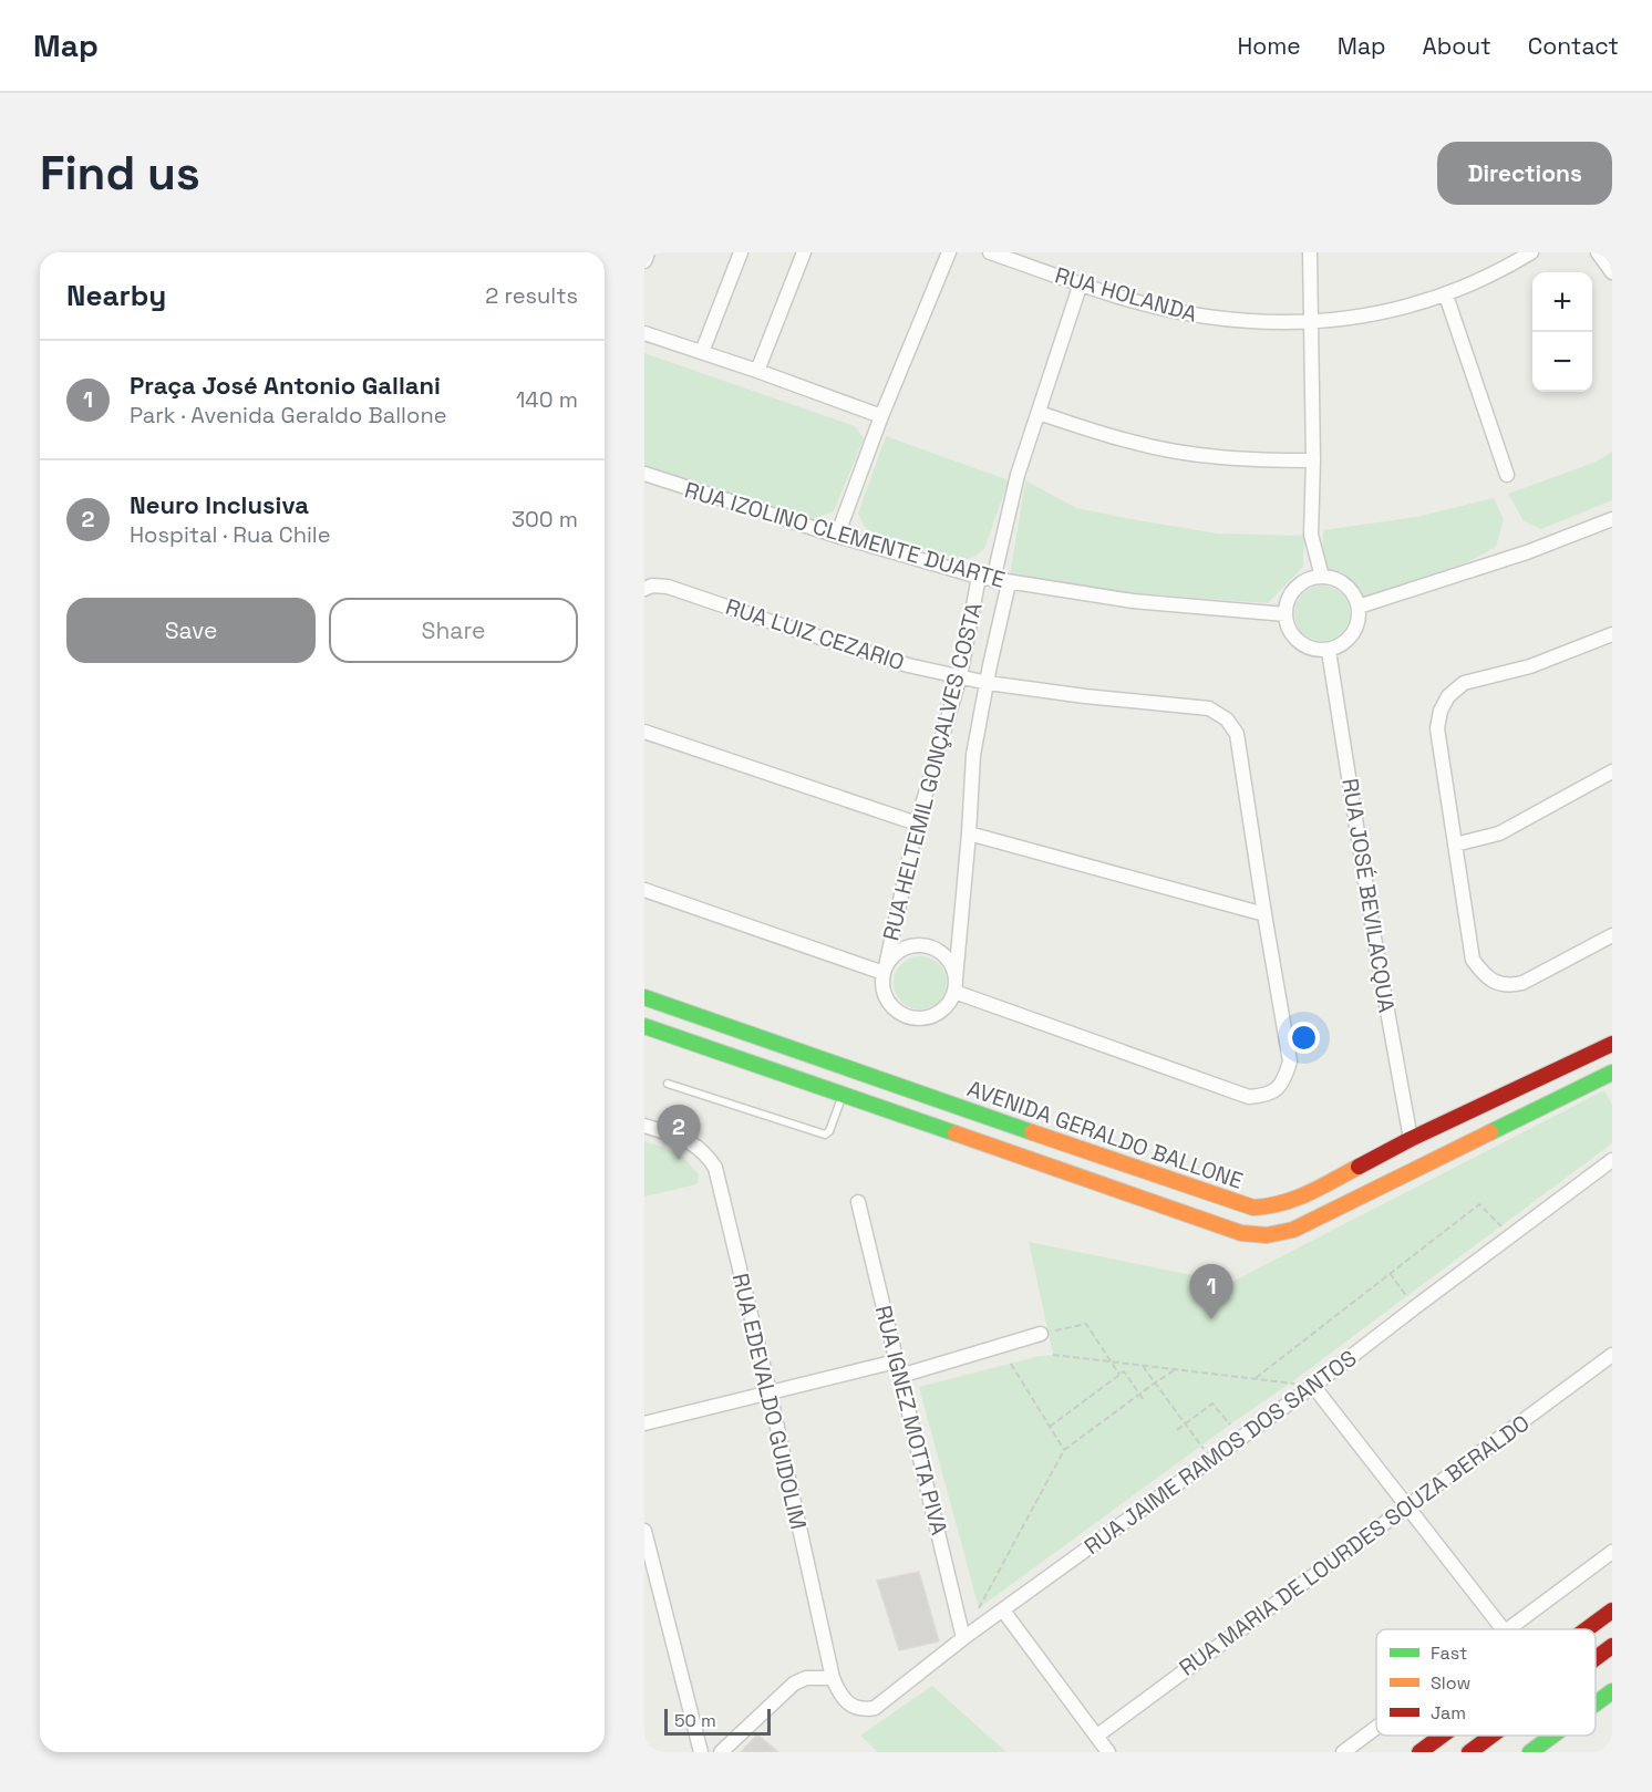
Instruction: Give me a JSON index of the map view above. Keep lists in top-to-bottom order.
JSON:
{
  "streets": {
    "street": [
      "RUA HOLANDA",
      "RUA IZOLINO CLEMENTE DUARTE",
      "RUA LUIZ CEZARIO",
      "RUA HELTEMIL GONÇALVES COSTA",
      "RUA JOSÉ BEVILACQUA",
      "AVENIDA GERALDO BALLONE",
      "RUA EDEVALDO GUIDOLIM",
      "RUA IGNEZ MOTTA PIVA",
      "RUA JAIME RAMOS DOS SANTOS",
      "RUA MARIA DE LOURDES SOUZA BERALDO"
    ]
  },
  "crossings": [
    ["RUA IZOLINO CLEMENTE DUARTE", "RUA HELTEMIL GONÇALVES COSTA"],
    ["RUA IZOLINO CLEMENTE DUARTE", "RUA JOSÉ BEVILACQUA"],
    ["RUA LUIZ CEZARIO", "RUA HELTEMIL GONÇALVES COSTA"],
    ["RUA JOSÉ BEVILACQUA", "AVENIDA GERALDO BALLONE"],
    ["RUA EDEVALDO GUIDOLIM", "RUA JAIME RAMOS DOS SANTOS"],
    ["RUA IGNEZ MOTTA PIVA", "RUA JAIME RAMOS DOS SANTOS"]
  ],
  "legend": ["Fast", "Slow", "Jam"],
  "scale_bar": "50 m",
  "page": {
    "header": "Map",
    "nav": [
      "Home",
      "Map",
      "About",
      "Contact"
    ],
    "buttons": [
      "Directions",
      ["Save", "Share"]
    ],
    "title": "Find us",
    "heading": ["Nearby", "2 results"],
    "map_buttons": ["+", "−"],
    "list": [
      {
        "mark": "1",
        "name": "Praça José Antonio Gallani",
        "note": "Park · Avenida Geraldo Ballone",
        "value": "140 m"
      },
      {
        "mark": "2",
        "name": "Neuro Inclusiva",
        "note": "Hospital · Rua Chile",
        "value": "300 m"
      }
    ],
    "pins": ["2", "1"],
    "scale": "50 m"
  }
}
